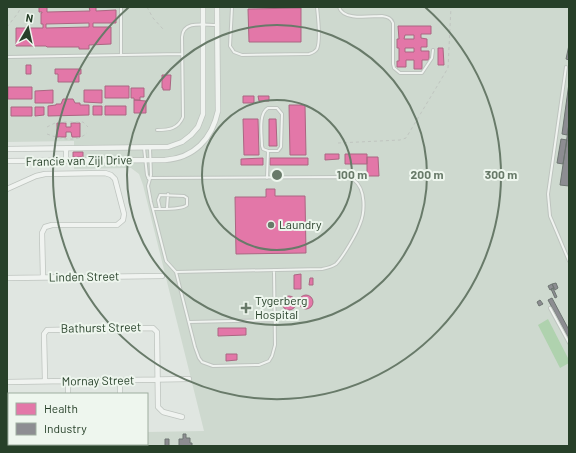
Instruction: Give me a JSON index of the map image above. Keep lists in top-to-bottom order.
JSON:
{
  "streets": {
    "street": [
      "Francie van Zijl Drive",
      "Linden Street",
      "Bathurst Street",
      "Mornay Street"
    ]
  },
  "crossings": [
    ["Bathurst Street", "Mornay Street"]
  ],
  "places": {
    "other": ["Laundry"],
    "health": ["Tygerberg Hospital"]
  },
  "legend": ["Health", "Industry"],
  "north": "top",
  "rings": ["100 m", "200 m", "300 m"]
}
